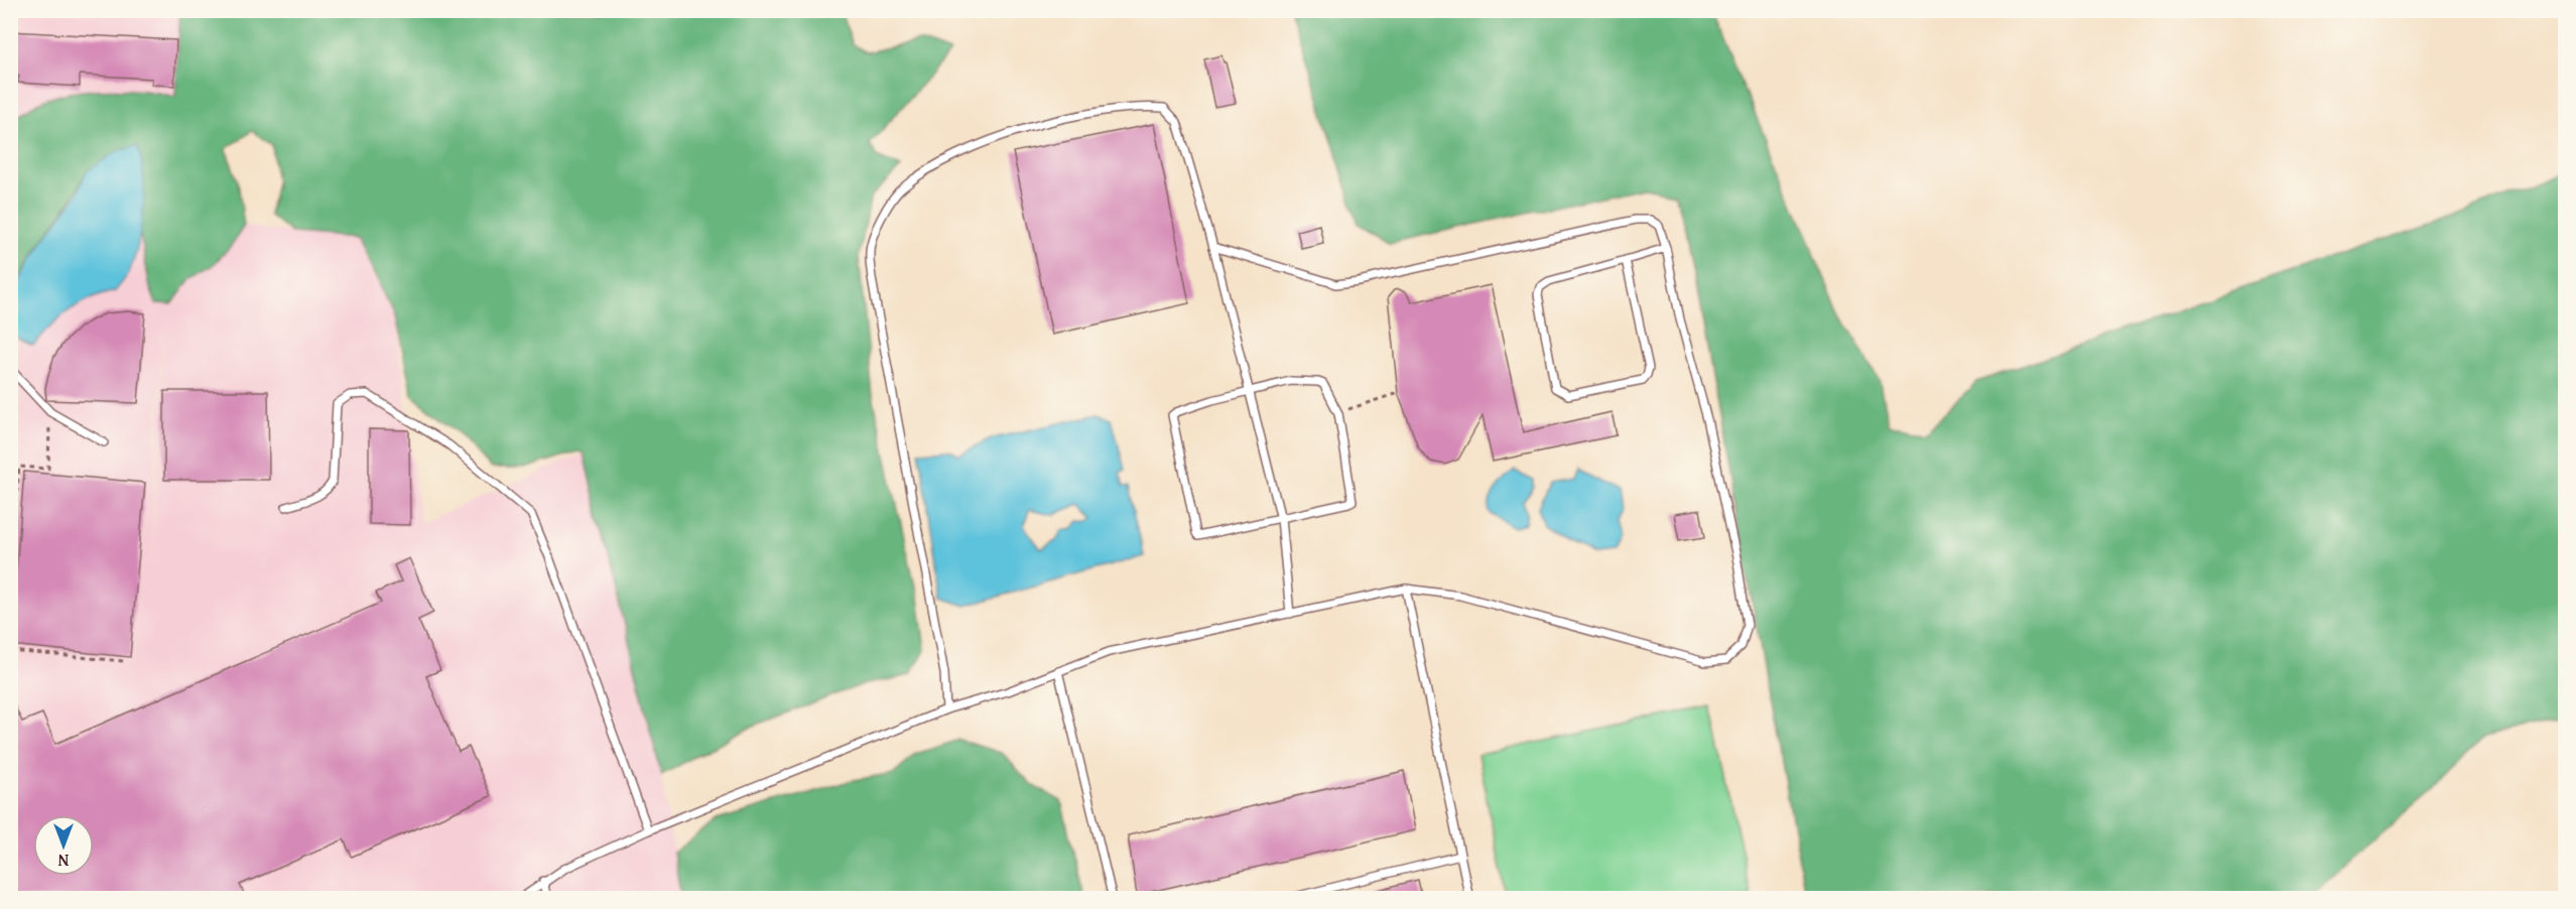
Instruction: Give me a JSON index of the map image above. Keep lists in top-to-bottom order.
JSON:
{
  "north": "bottom"
}
